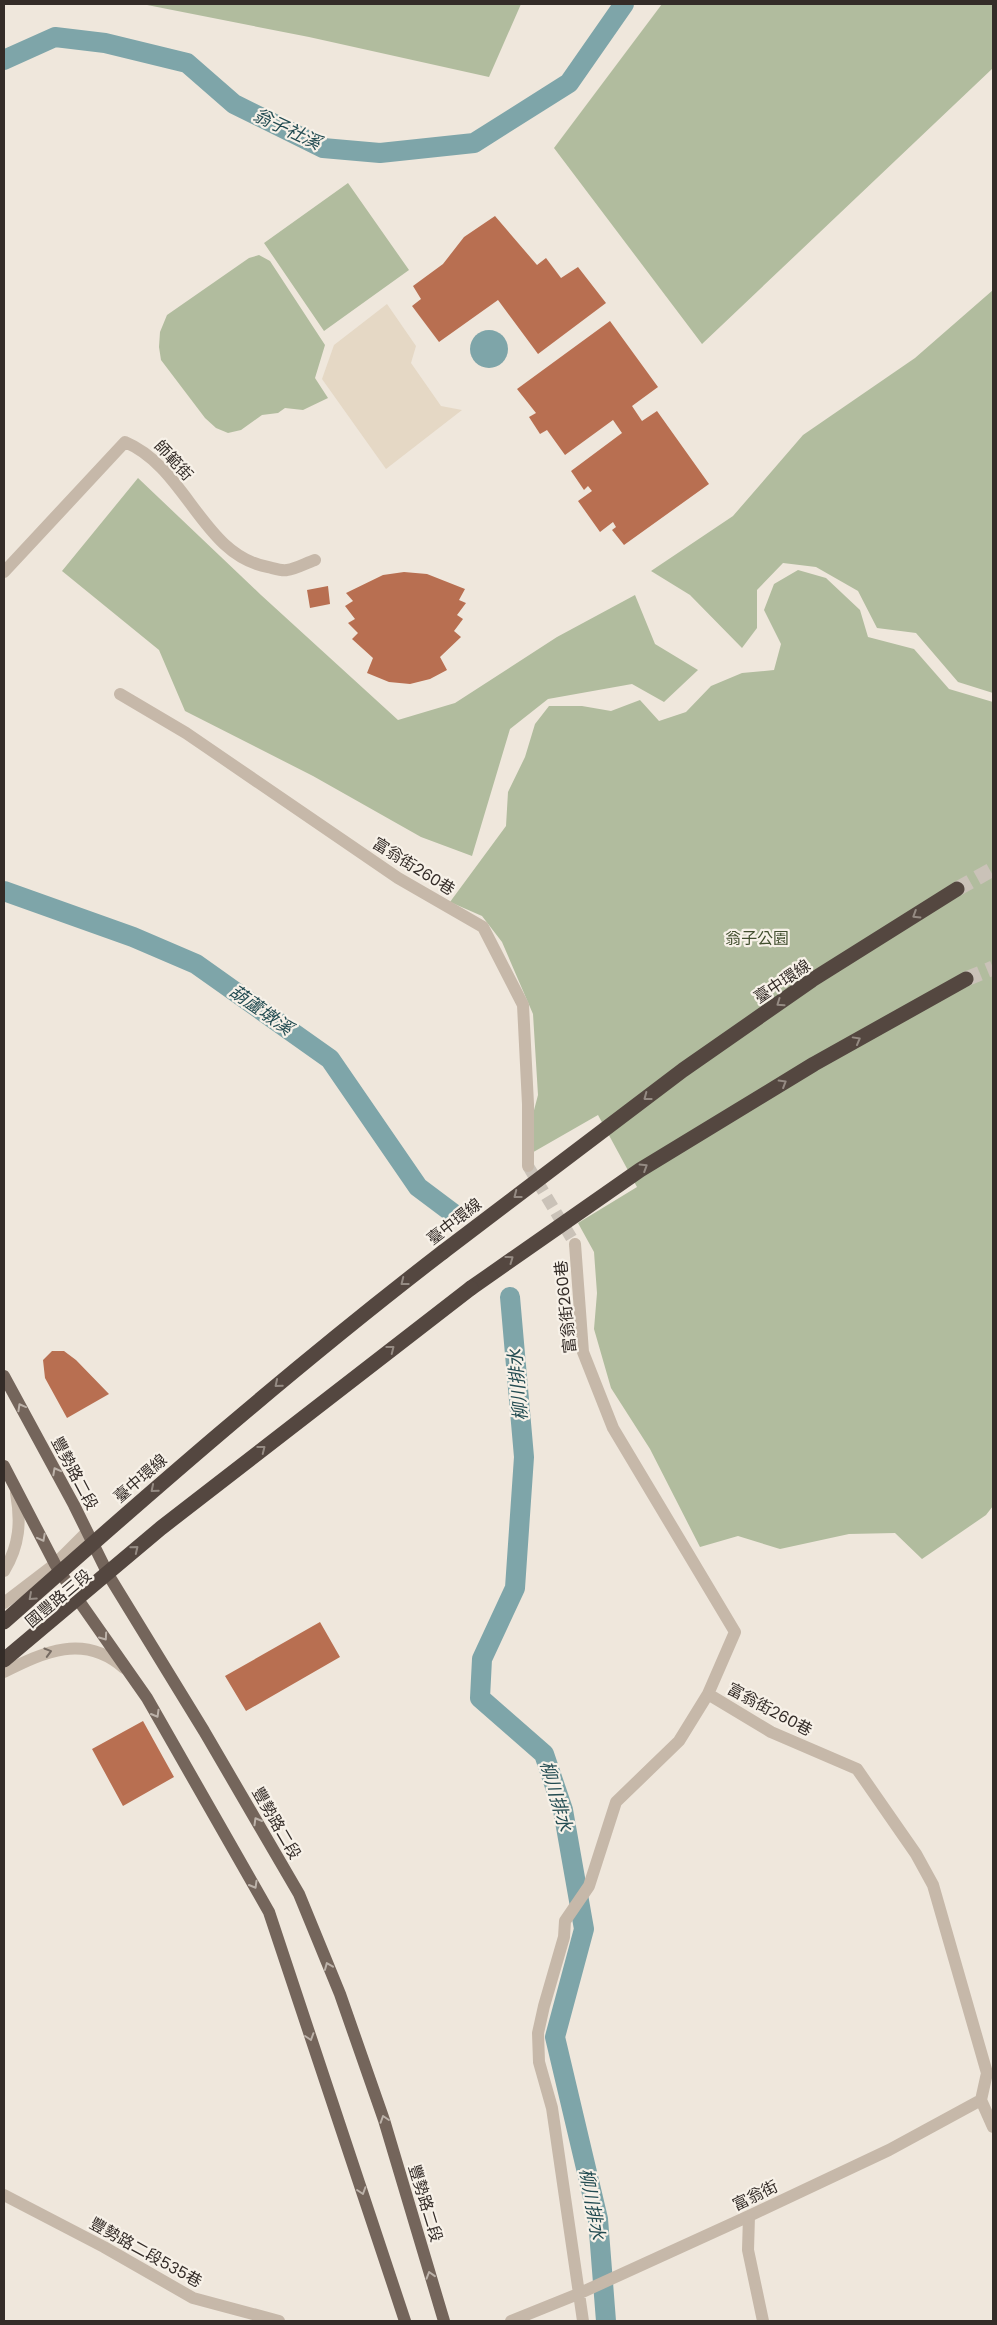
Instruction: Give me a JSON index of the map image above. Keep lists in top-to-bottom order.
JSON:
{
  "streets": {
    "highway": ["臺中環線"],
    "main road": ["豐勢路二段"],
    "street": [
      "師範街",
      "富翁街260巷",
      "國豐路三段",
      "富翁街",
      "豐勢路二段535巷"
    ]
  },
  "crossings": [
    ["富翁街260巷", "富翁街"],
    ["豐勢路二段", "國豐路三段"]
  ],
  "water": ["翁子社溪", "葫蘆墩溪", "柳川排水"],
  "parks": ["翁子公園"]
}
